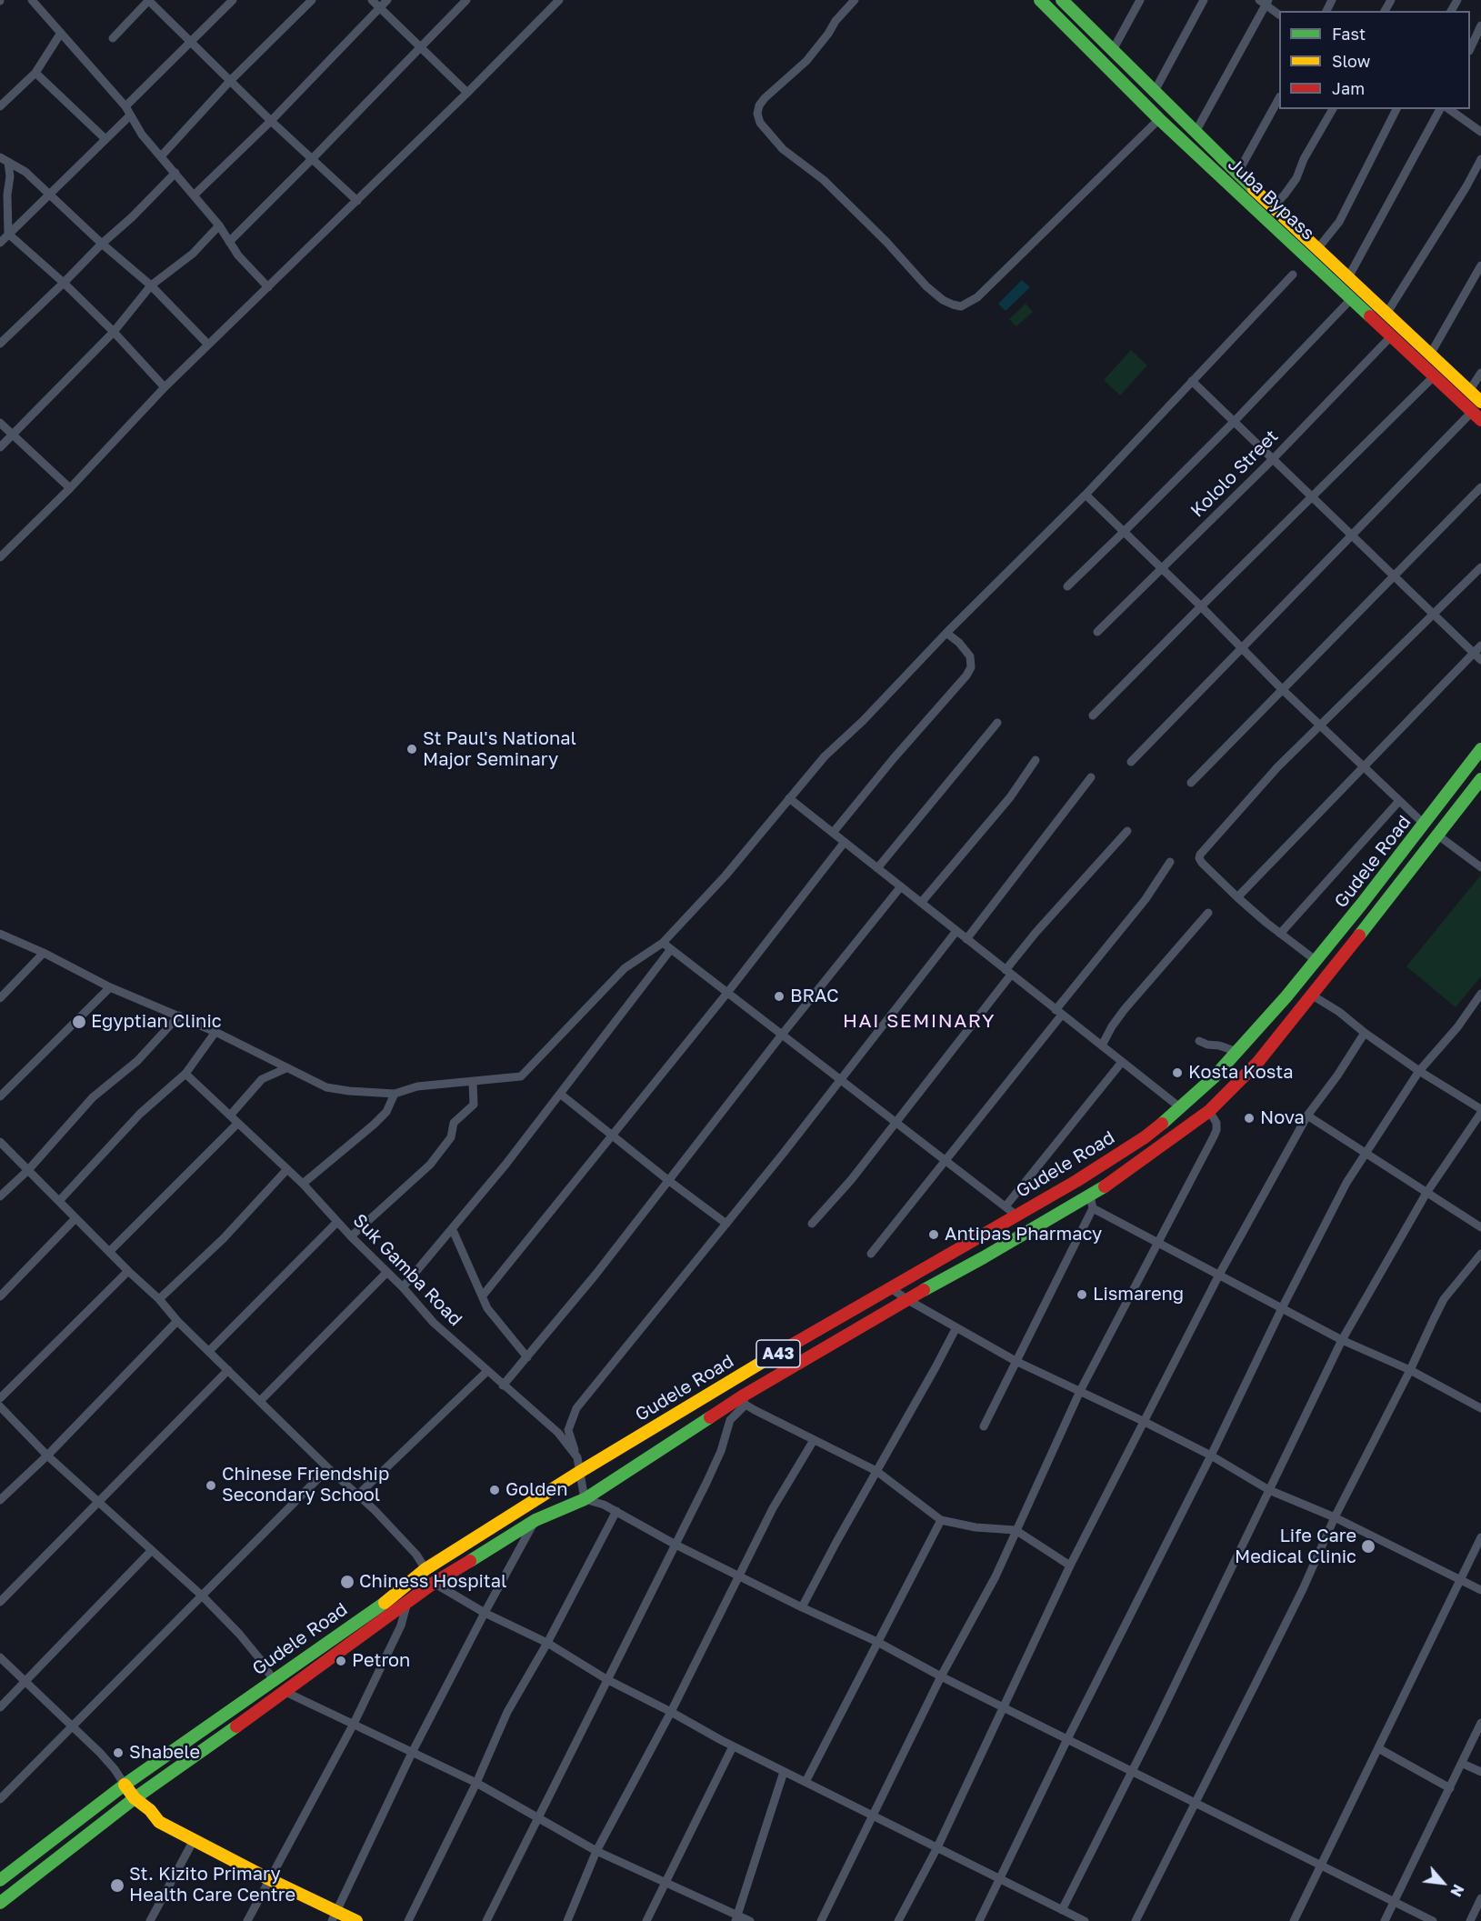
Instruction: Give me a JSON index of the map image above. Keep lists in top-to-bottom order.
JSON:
{
  "streets": {
    "main road": ["Juba Bypass", "Gudele Road", "A43"],
    "street": ["Kololo Street", "Suk Gamba Road"]
  },
  "crossings": [
    ["Juba Bypass", "Kololo Street"]
  ],
  "districts": ["HAI SEMINARY"],
  "places": [
    "St Paul's National Major Seminary",
    "BRAC",
    "Egyptian Clinic",
    "Kosta Kosta",
    "Nova",
    "Antipas Pharmacy",
    "Lismareng",
    "Chinese Friendship Secondary School",
    "Golden",
    "Life Care Medical Clinic",
    "Chiness Hospital",
    "Petron",
    "Shabele",
    "St. Kizito Primary Health Care Centre"
  ],
  "legend": ["Fast", "Slow", "Jam"],
  "north": "bottom right"
}
